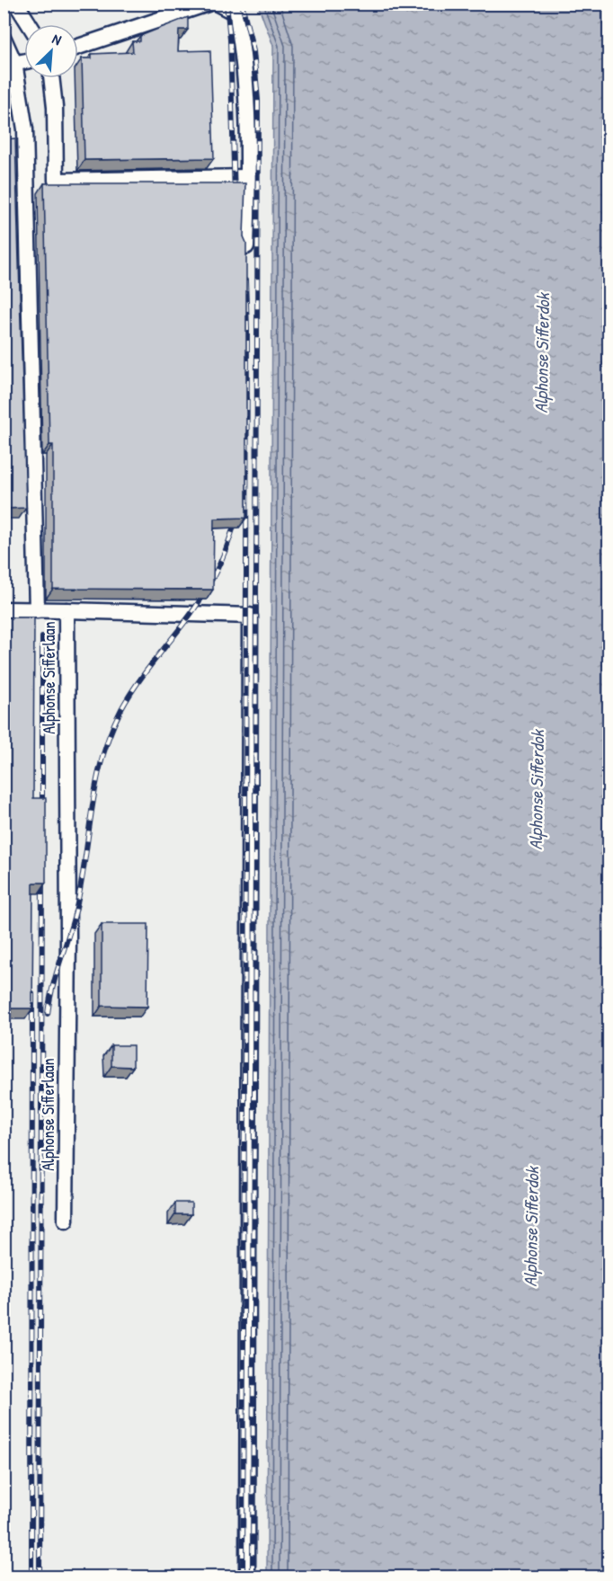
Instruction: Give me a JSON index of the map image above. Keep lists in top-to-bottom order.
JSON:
{
  "streets": {
    "street": ["Alphonse Sifferlaan"]
  },
  "water": ["Alphonse Sifferdok"],
  "north": "top right"
}
